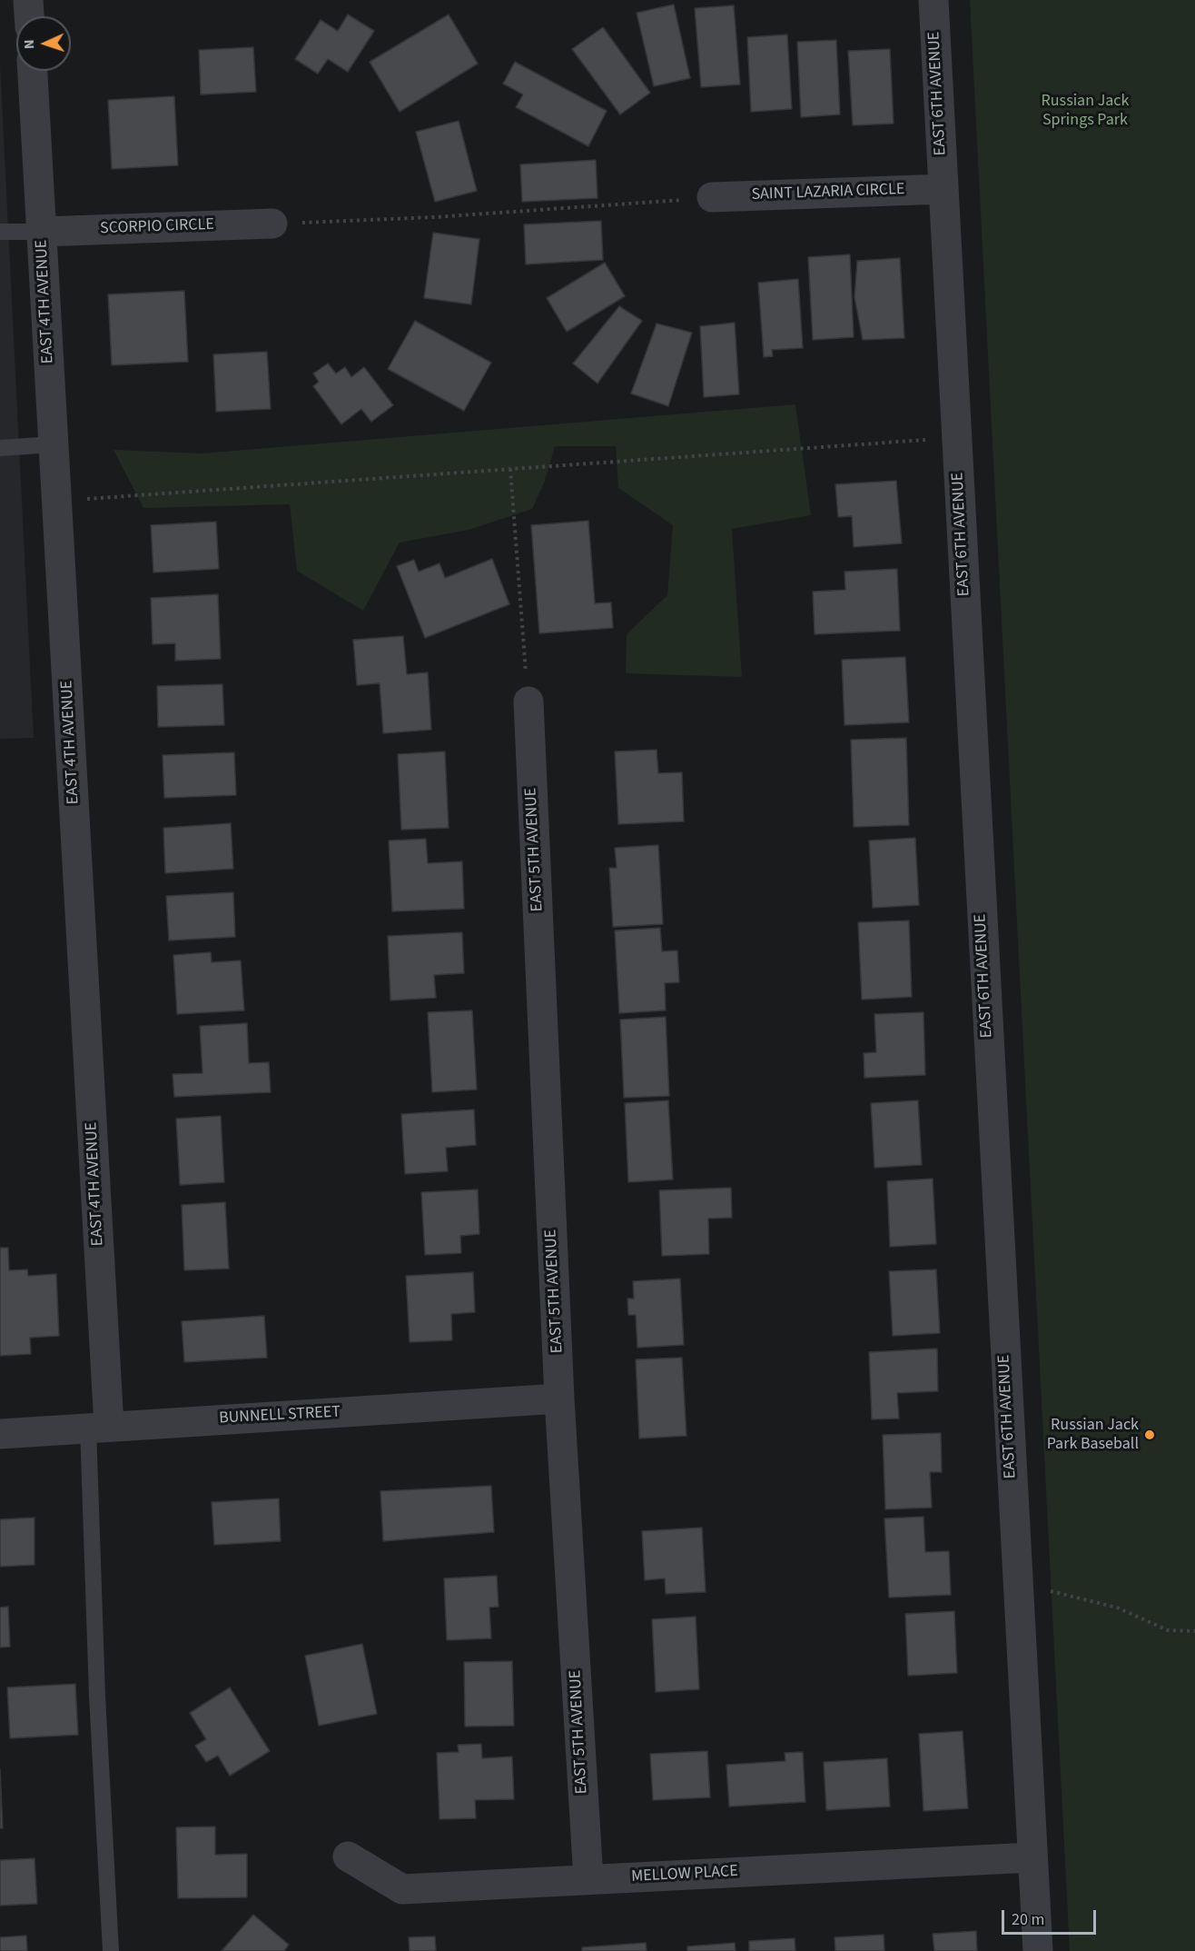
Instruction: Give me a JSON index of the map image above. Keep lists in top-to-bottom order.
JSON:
{
  "streets": {
    "street": [
      "EAST 6TH AVENUE",
      "SAINT LAZARIA CIRCLE",
      "SCORPIO CIRCLE",
      "EAST 4TH AVENUE",
      "EAST 5TH AVENUE",
      "BUNNELL STREET",
      "MELLOW PLACE"
    ]
  },
  "crossings": [
    ["EAST 6TH AVENUE", "SAINT LAZARIA CIRCLE"],
    ["EAST 6TH AVENUE", "MELLOW PLACE"],
    ["SCORPIO CIRCLE", "EAST 4TH AVENUE"],
    ["EAST 4TH AVENUE", "BUNNELL STREET"],
    ["EAST 5TH AVENUE", "BUNNELL STREET"],
    ["EAST 5TH AVENUE", "MELLOW PLACE"]
  ],
  "parks": ["Russian Jack Springs Park"],
  "places": ["Russian Jack Park Baseball"],
  "scale_bar": "20 m",
  "north": "left"
}
